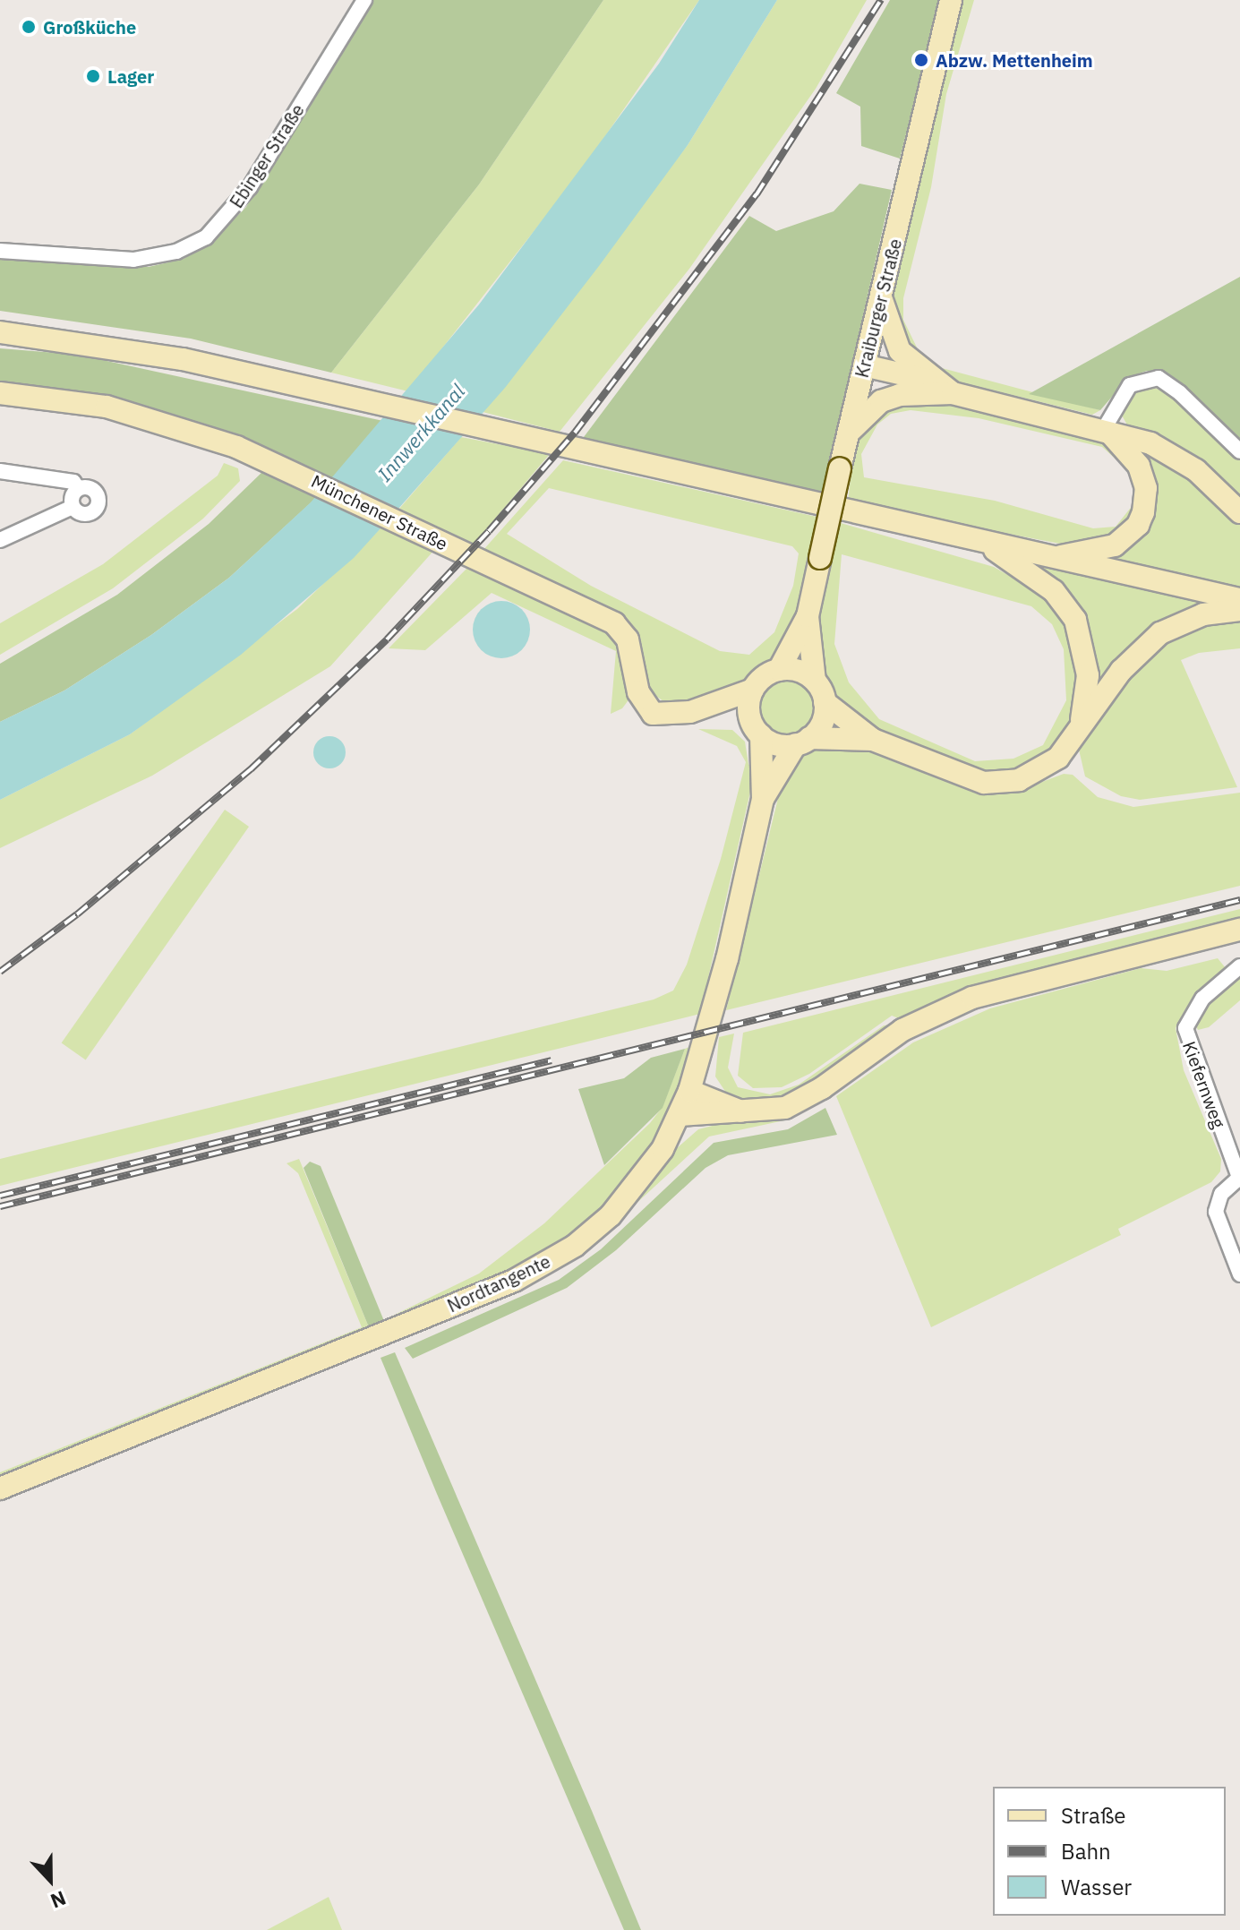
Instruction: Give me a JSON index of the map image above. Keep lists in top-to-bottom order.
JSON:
{
  "streets": {
    "main road": ["Kraiburger Straße", "Münchener Straße", "Nordtangente"],
    "street": ["Ebinger Straße", "Kiefernweg"]
  },
  "crossings": [
    ["Kraiburger Straße", "Münchener Straße"],
    ["Kraiburger Straße", "Nordtangente"],
    ["Münchener Straße", "Nordtangente"]
  ],
  "water": ["Innwerkkanal"],
  "places": ["Großküche", "Abzw. Mettenheim", "Lager"],
  "legend": ["Straße", "Bahn", "Wasser"],
  "north": "bottom"
}
